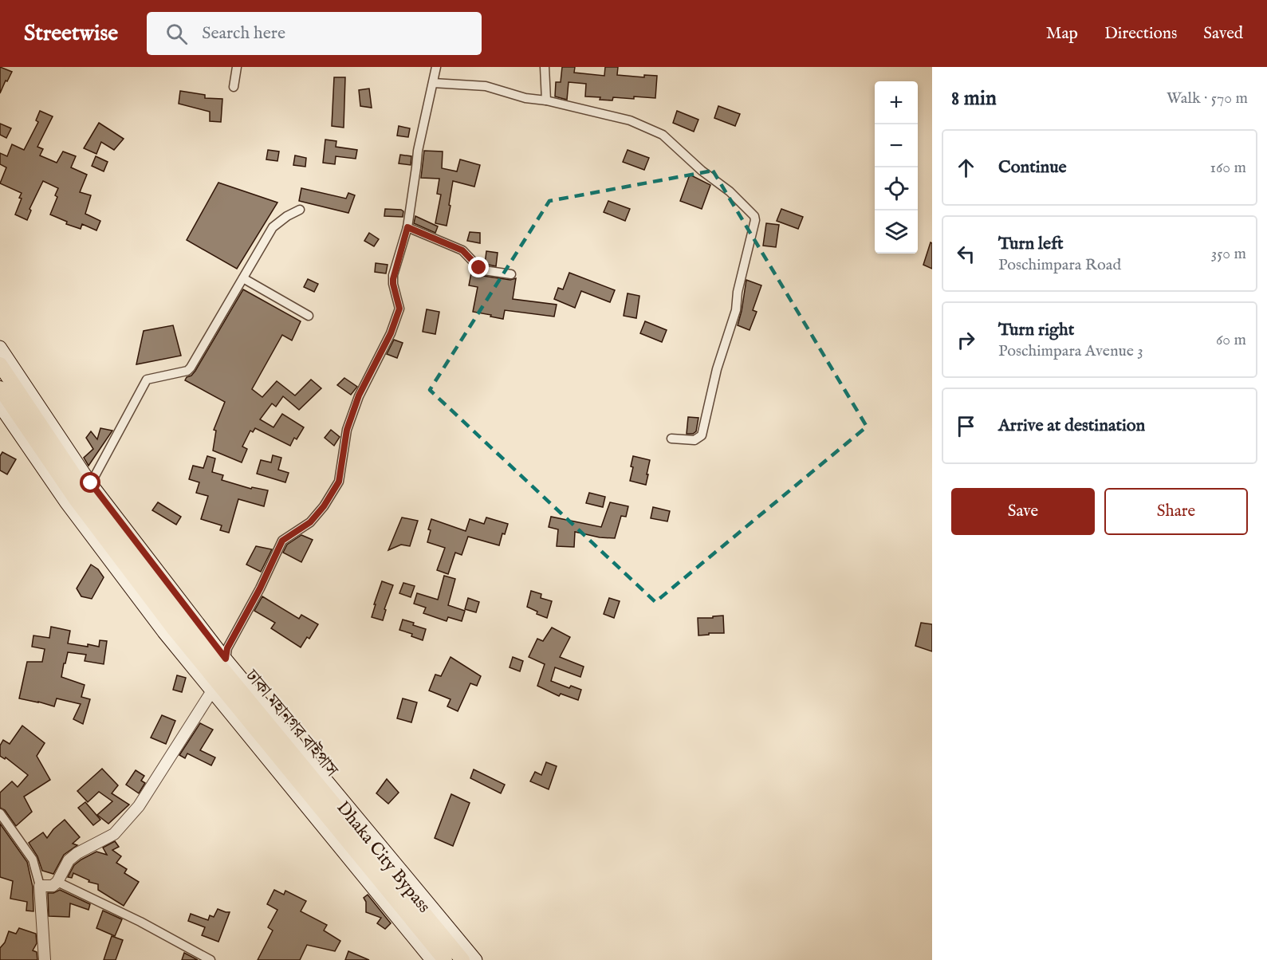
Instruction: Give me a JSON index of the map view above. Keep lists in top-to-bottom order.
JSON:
{
  "streets": {
    "highway": ["ঢাকা মহানগর বাইপাস", "Dhaka City Bypass"]
  },
  "page": {
    "header": "Streetwise",
    "search": "Search here",
    "nav": ["Map", "Directions", "Saved"],
    "heading": ["8 min", "Walk · 570 m"],
    "map_buttons": ["+", "−"],
    "list": [
      ["Continue", "160 m"],
      ["Turn left", "Poschimpara Road", "350 m"],
      ["Turn right", "Poschimpara Avenue 3", "60 m"],
      "Arrive at destination"
    ],
    "buttons": ["Save", "Share"]
  }
}
